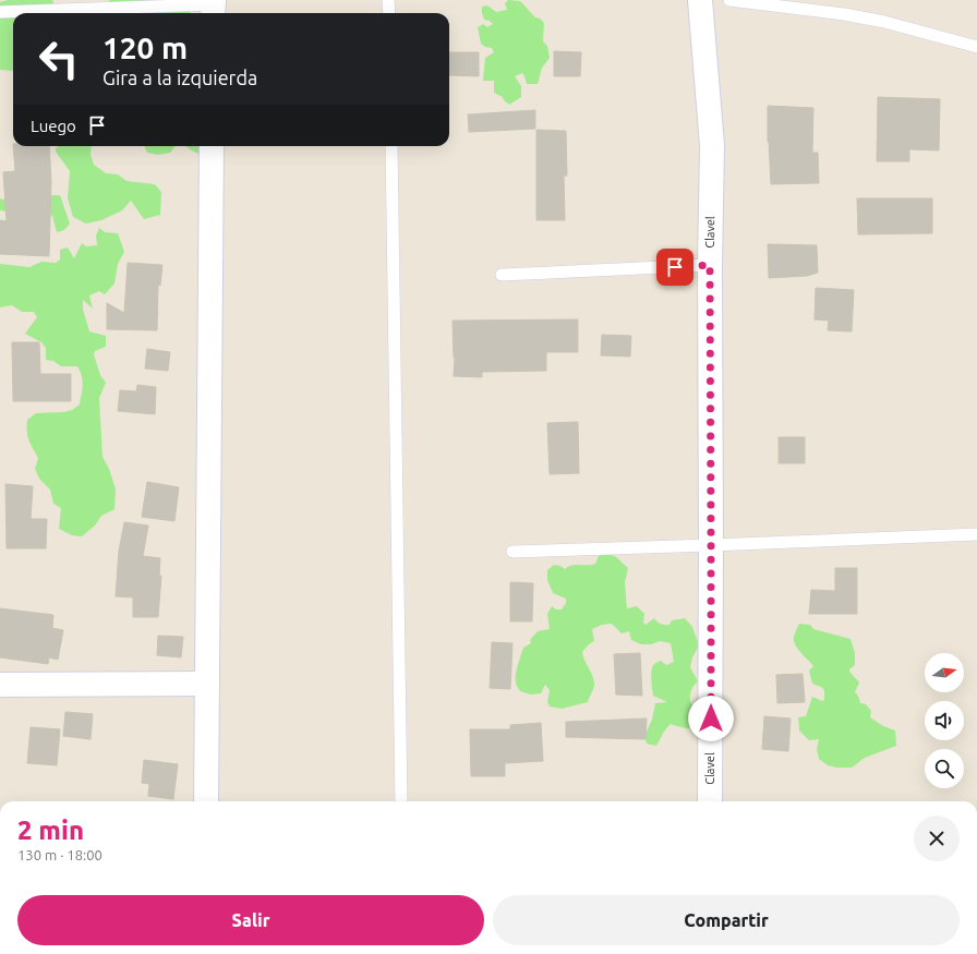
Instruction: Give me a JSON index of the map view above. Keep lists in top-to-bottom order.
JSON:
{
  "streets": {
    "street": ["Clavel"]
  },
  "north": "right",
  "page": {
    "turn": ["120 m", "Gira a la izquierda"],
    "then": "Luego",
    "heading": ["2 min", "130 m · 18:00"],
    "buttons": ["Salir", "Compartir"]
  }
}
